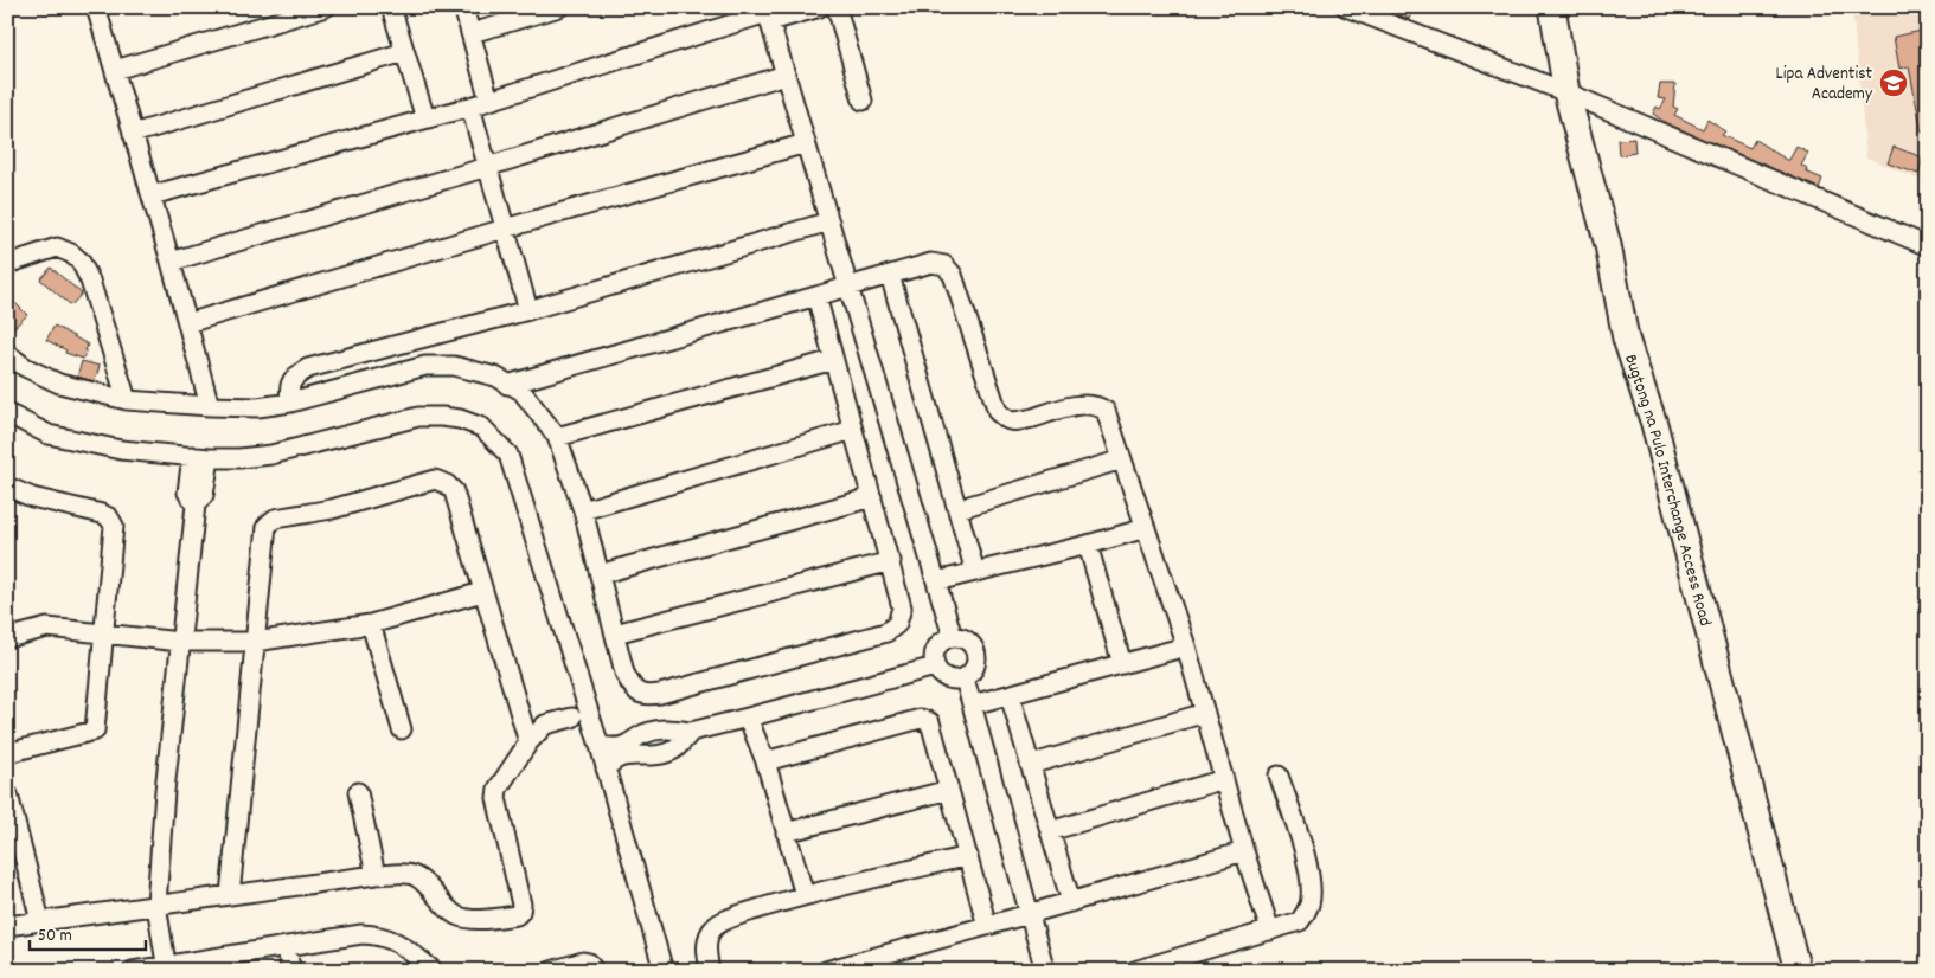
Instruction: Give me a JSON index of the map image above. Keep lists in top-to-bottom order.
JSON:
{
  "streets": {
    "main road": ["Bugtong na Pulo Interchange Access Road"]
  },
  "places": {
    "school or university": ["Lipa Adventist Academy"]
  },
  "scale_bar": "50 m"
}
